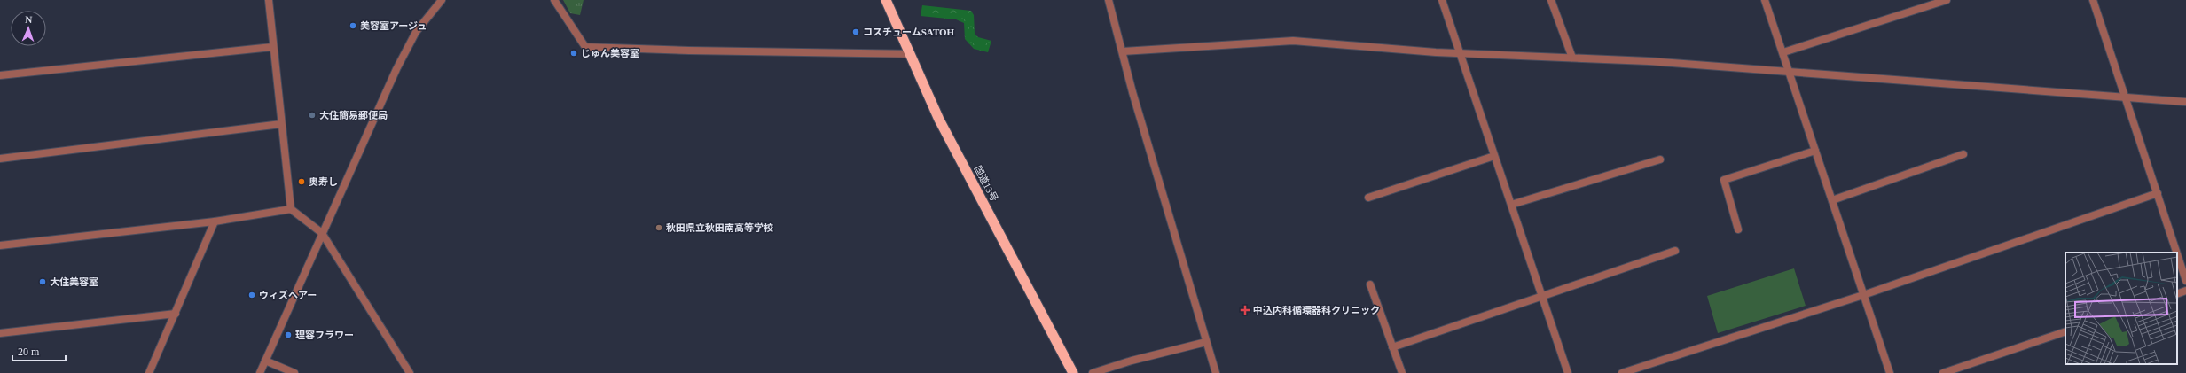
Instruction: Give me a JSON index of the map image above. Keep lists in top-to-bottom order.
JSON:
{
  "streets": {
    "highway": ["国道13号"]
  },
  "places": {
    "other": [
      "美容室アージュ",
      "コスチュームSATOH",
      "じゅん美容室",
      "大住簡易郵便局",
      "奥寿し",
      "秋田県立秋田南高等学校",
      "大住美容室",
      "ウィズヘアー",
      "理容フラワー"
    ],
    "health": ["中込内科循環器科クリニック"]
  },
  "scale_bar": "20 m",
  "north": "top"
}
